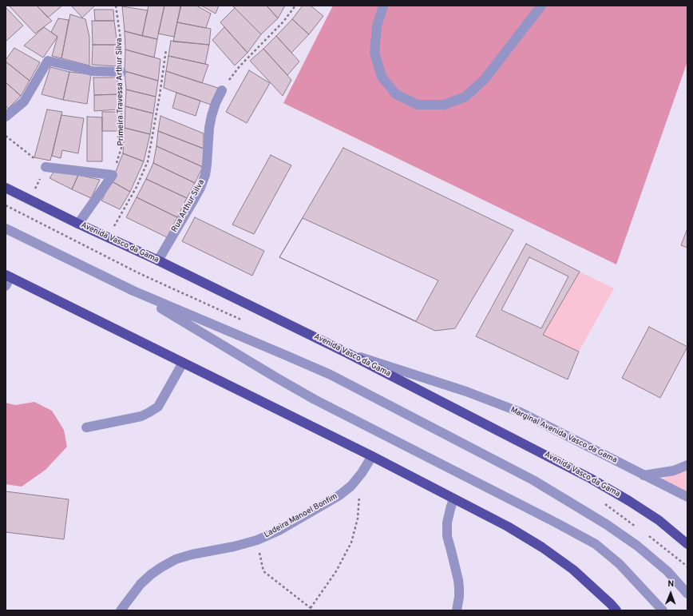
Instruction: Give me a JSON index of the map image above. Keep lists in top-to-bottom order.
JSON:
{
  "streets": {
    "main road": ["Avenida Vasco da Gama"],
    "street": ["Rua Arthur Silva", "Marginal Avenida Vasco da Gama", "Ladeira Manoel Bonfim"],
    "path": ["Primeira Travessa Arthur Silva"]
  },
  "crossings": [
    ["Rua Arthur Silva", "Avenida Vasco da Gama"],
    ["Avenida Vasco da Gama", "Marginal Avenida Vasco da Gama"]
  ],
  "north": "top"
}
